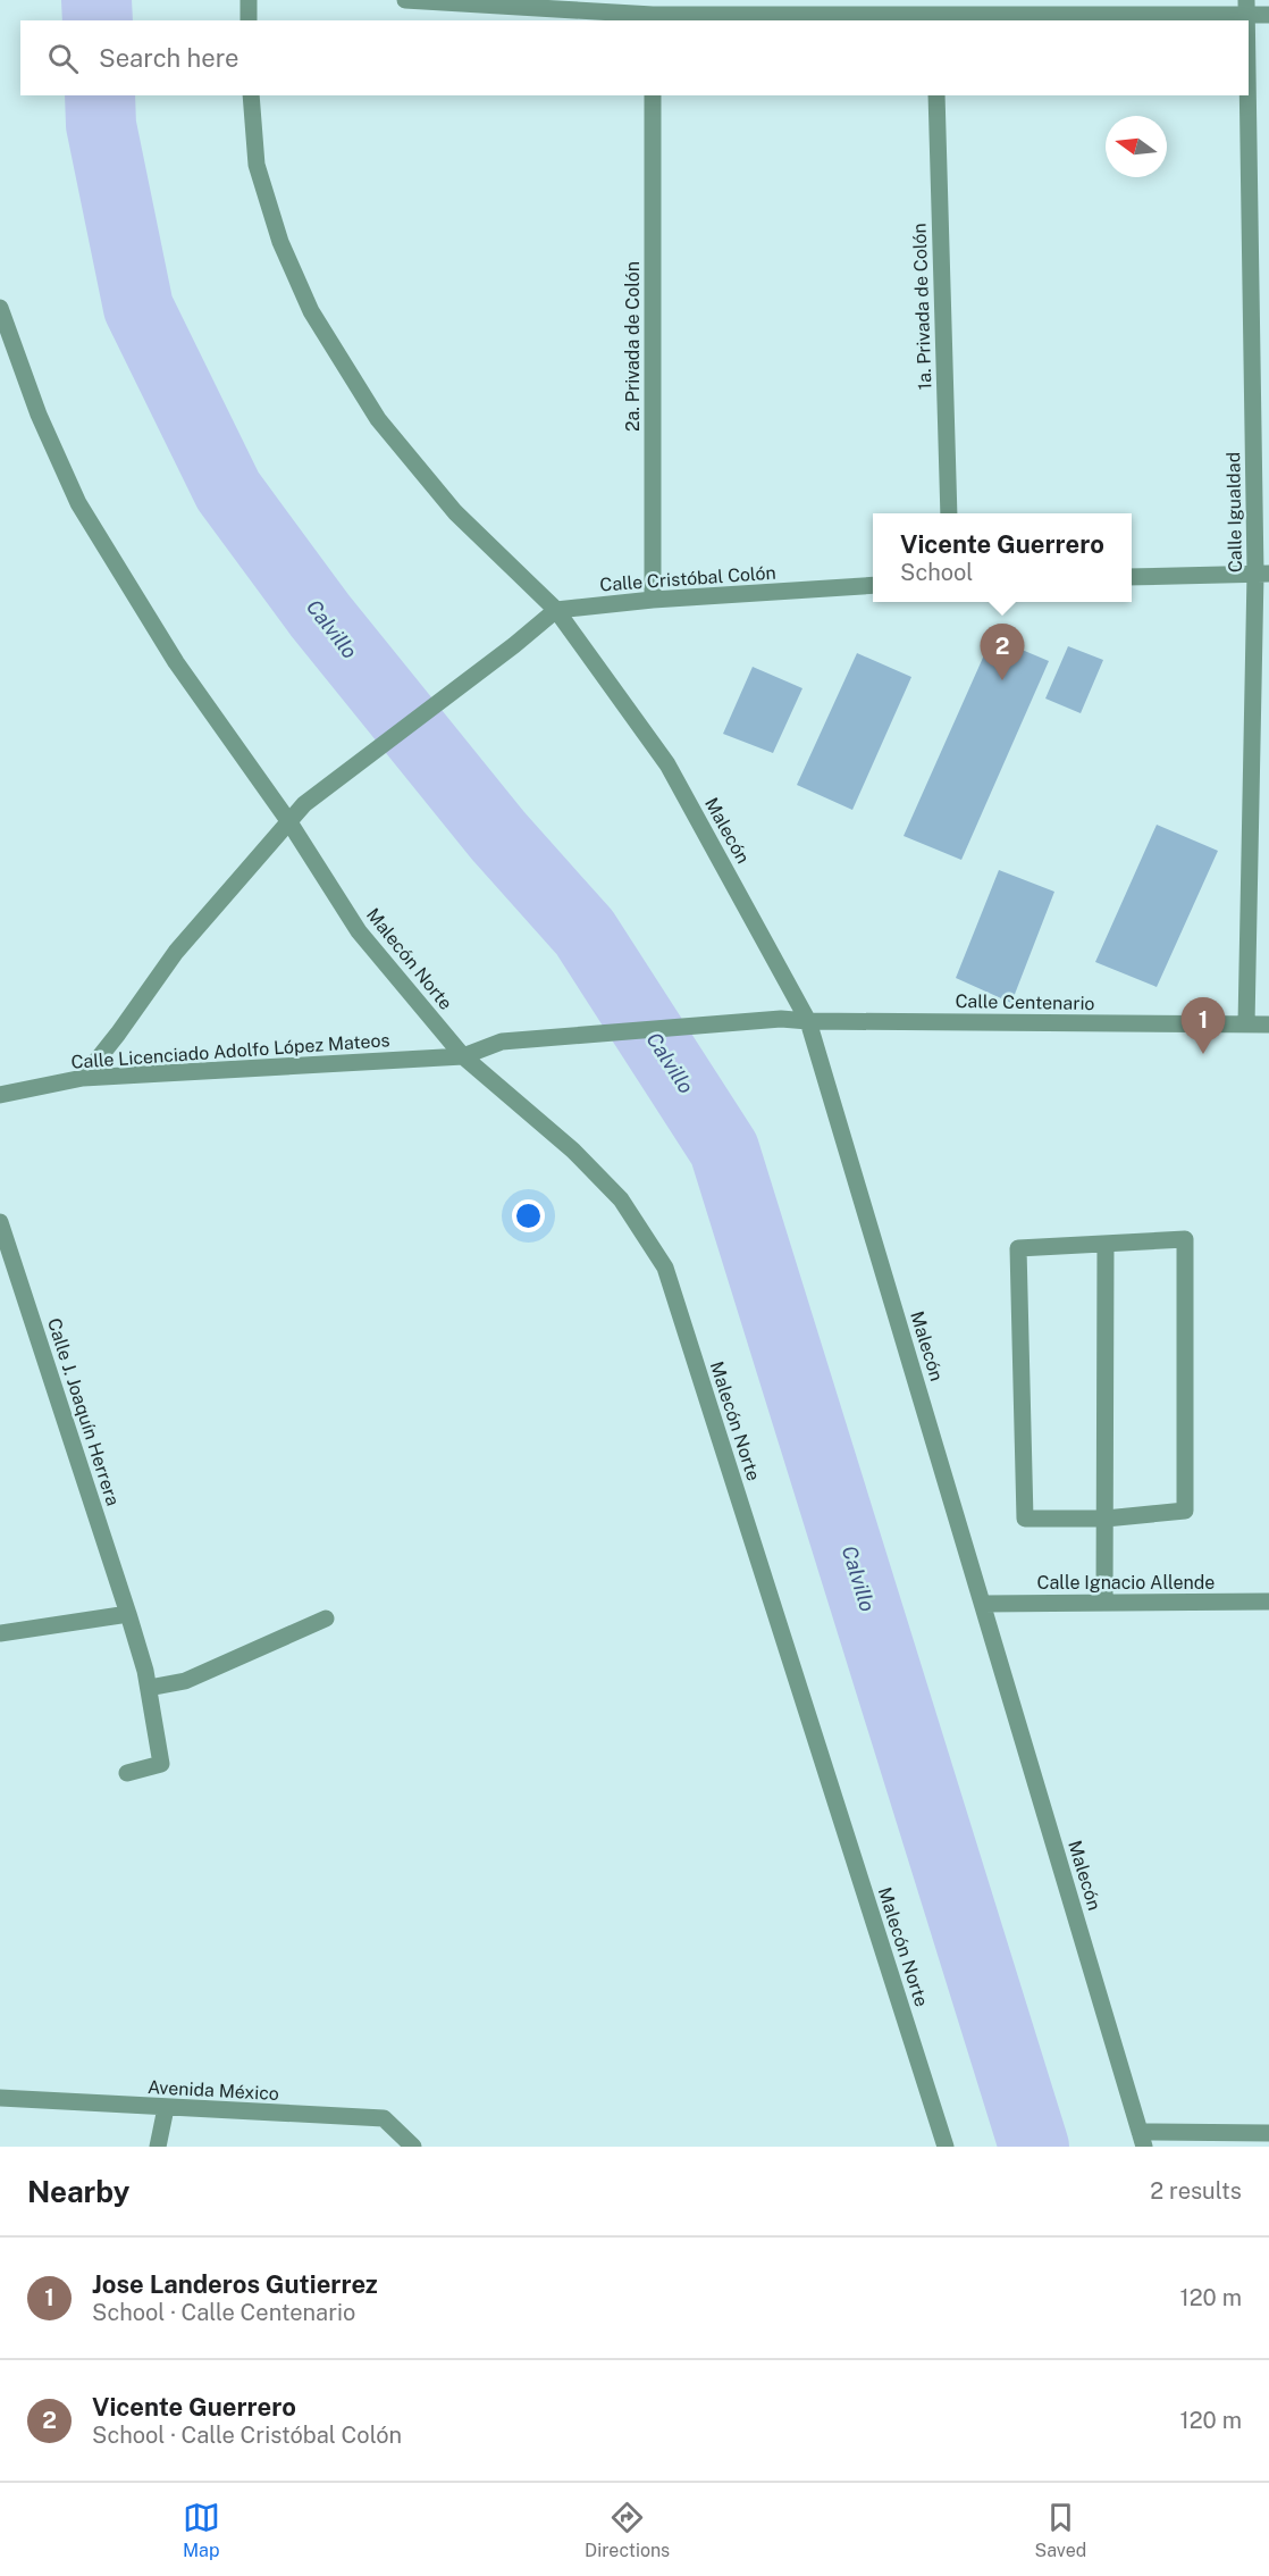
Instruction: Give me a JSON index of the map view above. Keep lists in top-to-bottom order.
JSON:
{
  "streets": {
    "street": [
      "1a. Privada de Colón",
      "2a. Privada de Colón",
      "Calle Igualdad",
      "Calle Cristóbal Colón",
      "Malecón",
      "Malecón Norte",
      "Calle Centenario",
      "Calle Licenciado Adolfo López Mateos",
      "Calle J. Joaquín Herrera",
      "Calle Ignacio Allende",
      "Avenida México"
    ]
  },
  "crossings": [
    ["2a. Privada de Colón", "Calle Cristóbal Colón"],
    ["Calle Igualdad", "Calle Centenario"],
    ["Calle Cristóbal Colón", "Malecón"],
    ["Malecón", "Calle Centenario"],
    ["Malecón", "Calle Ignacio Allende"],
    ["Malecón Norte", "Calle Licenciado Adolfo López Mateos"],
    ["Calle Centenario", "Calle Licenciado Adolfo López Mateos"]
  ],
  "water": ["Calvillo"],
  "north": "left",
  "page": {
    "search": "Search here",
    "popup": ["Vicente Guerrero", "School"],
    "pins": ["2", "1"],
    "heading": ["Nearby", "2 results"],
    "list": [
      {
        "mark": "1",
        "name": "Jose Landeros Gutierrez",
        "note": "School · Calle Centenario",
        "value": "120 m"
      },
      {
        "mark": "2",
        "name": "Vicente Guerrero",
        "note": "School · Calle Cristóbal Colón",
        "value": "120 m"
      }
    ],
    "nav": ["Map", "Directions", "Saved"]
  }
}
